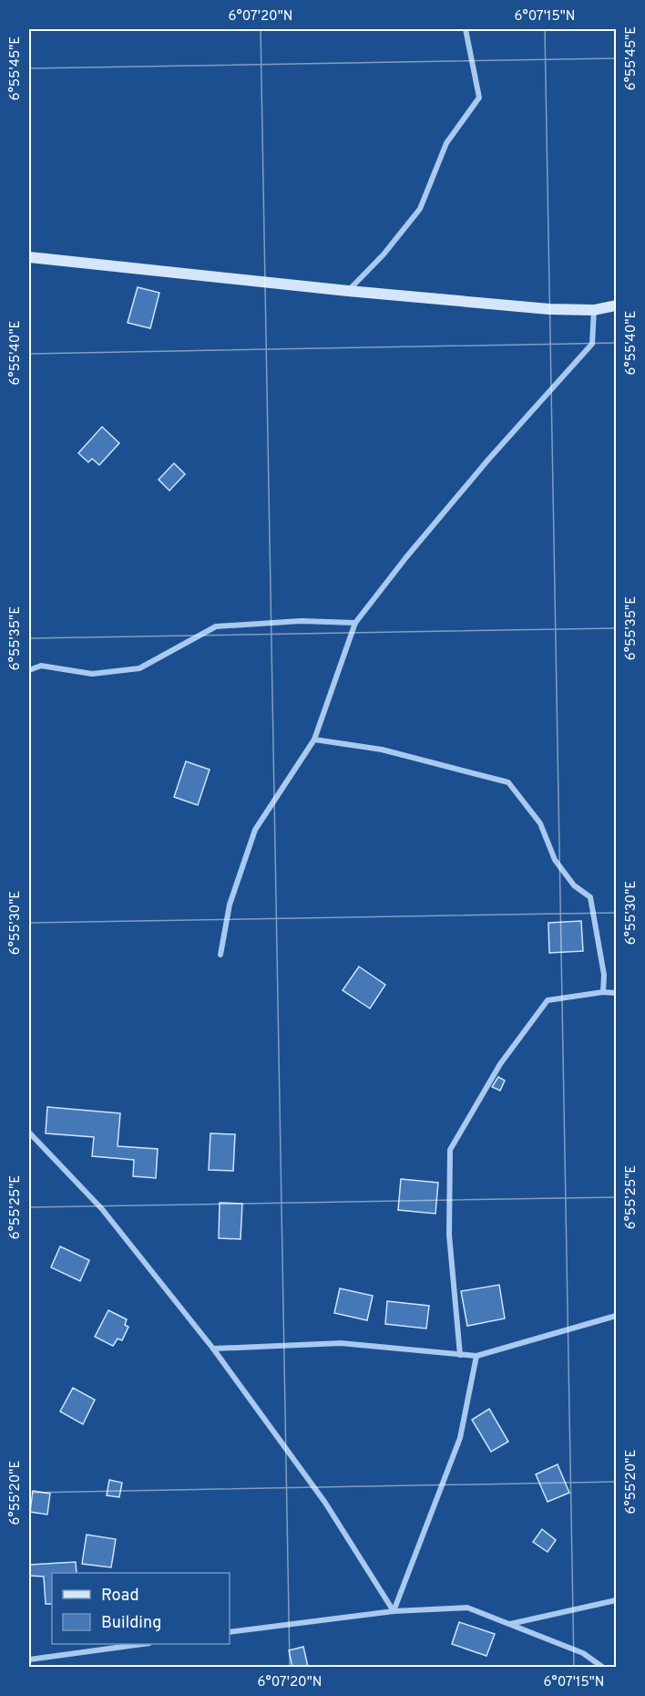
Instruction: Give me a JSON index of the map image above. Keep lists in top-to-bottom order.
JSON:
{
  "legend": ["Road", "Building"],
  "coordinates": [
    "6°07'20\"N",
    "6°07'15\"N",
    "6°55'45\"E",
    "6°55'40\"E",
    "6°55'35\"E",
    "6°55'30\"E",
    "6°55'25\"E",
    "6°55'20\"E"
  ]
}
